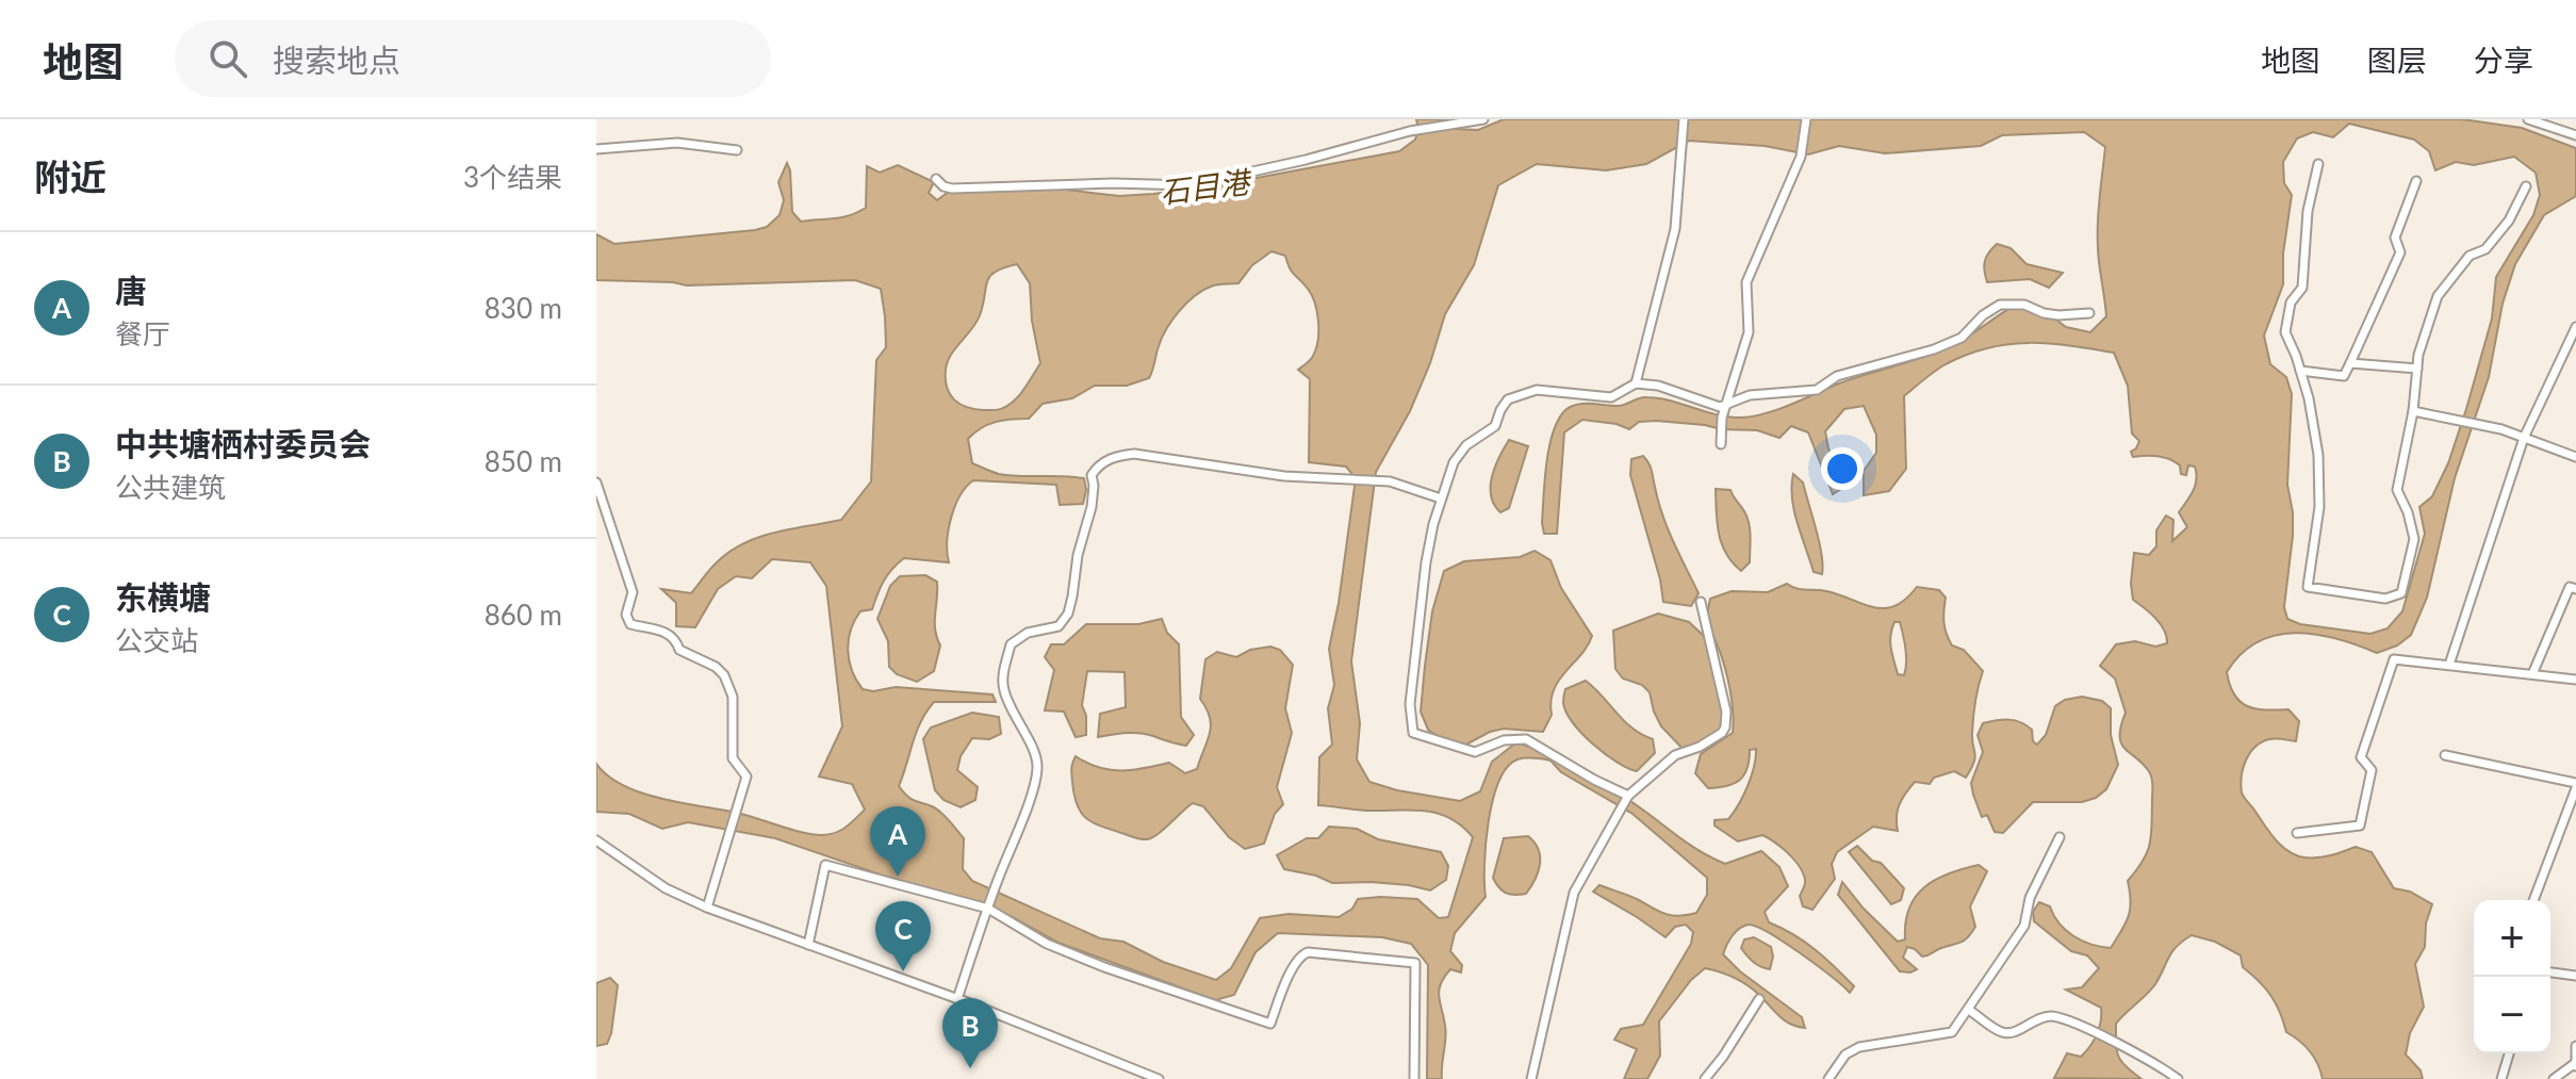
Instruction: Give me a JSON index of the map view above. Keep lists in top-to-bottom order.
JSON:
{
  "water": ["石目港"],
  "page": {
    "header": "地图",
    "search": "搜索地点",
    "nav": ["地图", "图层", "分享"],
    "heading": ["附近", "3个结果"],
    "list": [
      {
        "mark": "A",
        "name": "唐",
        "note": "餐厅",
        "value": "830 m"
      },
      {
        "mark": "B",
        "name": "中共塘栖村委员会",
        "note": "公共建筑",
        "value": "850 m"
      },
      {
        "mark": "C",
        "name": "东横塘",
        "note": "公交站",
        "value": "860 m"
      }
    ],
    "pins": ["A", "C", "B"],
    "map_buttons": ["+", "−"]
  }
}
